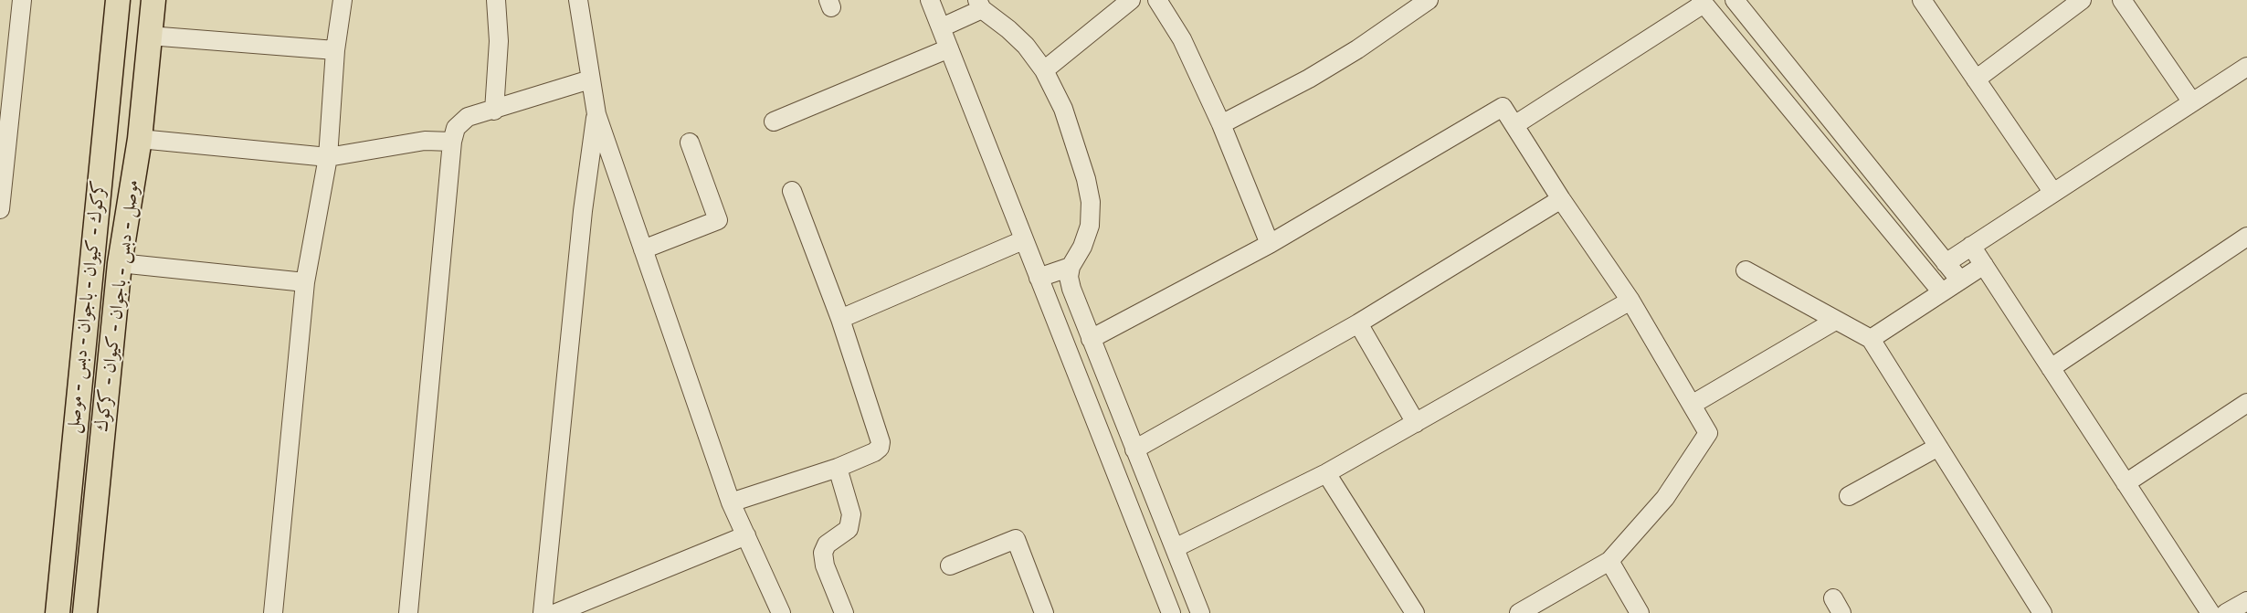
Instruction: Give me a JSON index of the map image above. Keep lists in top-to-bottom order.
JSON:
{
  "streets": {
    "main road": ["موصل - دبس - باجوان - كيوان - كركوك", "كركوك - كيوان - باجوان - دبس - موصل"]
  }
}
